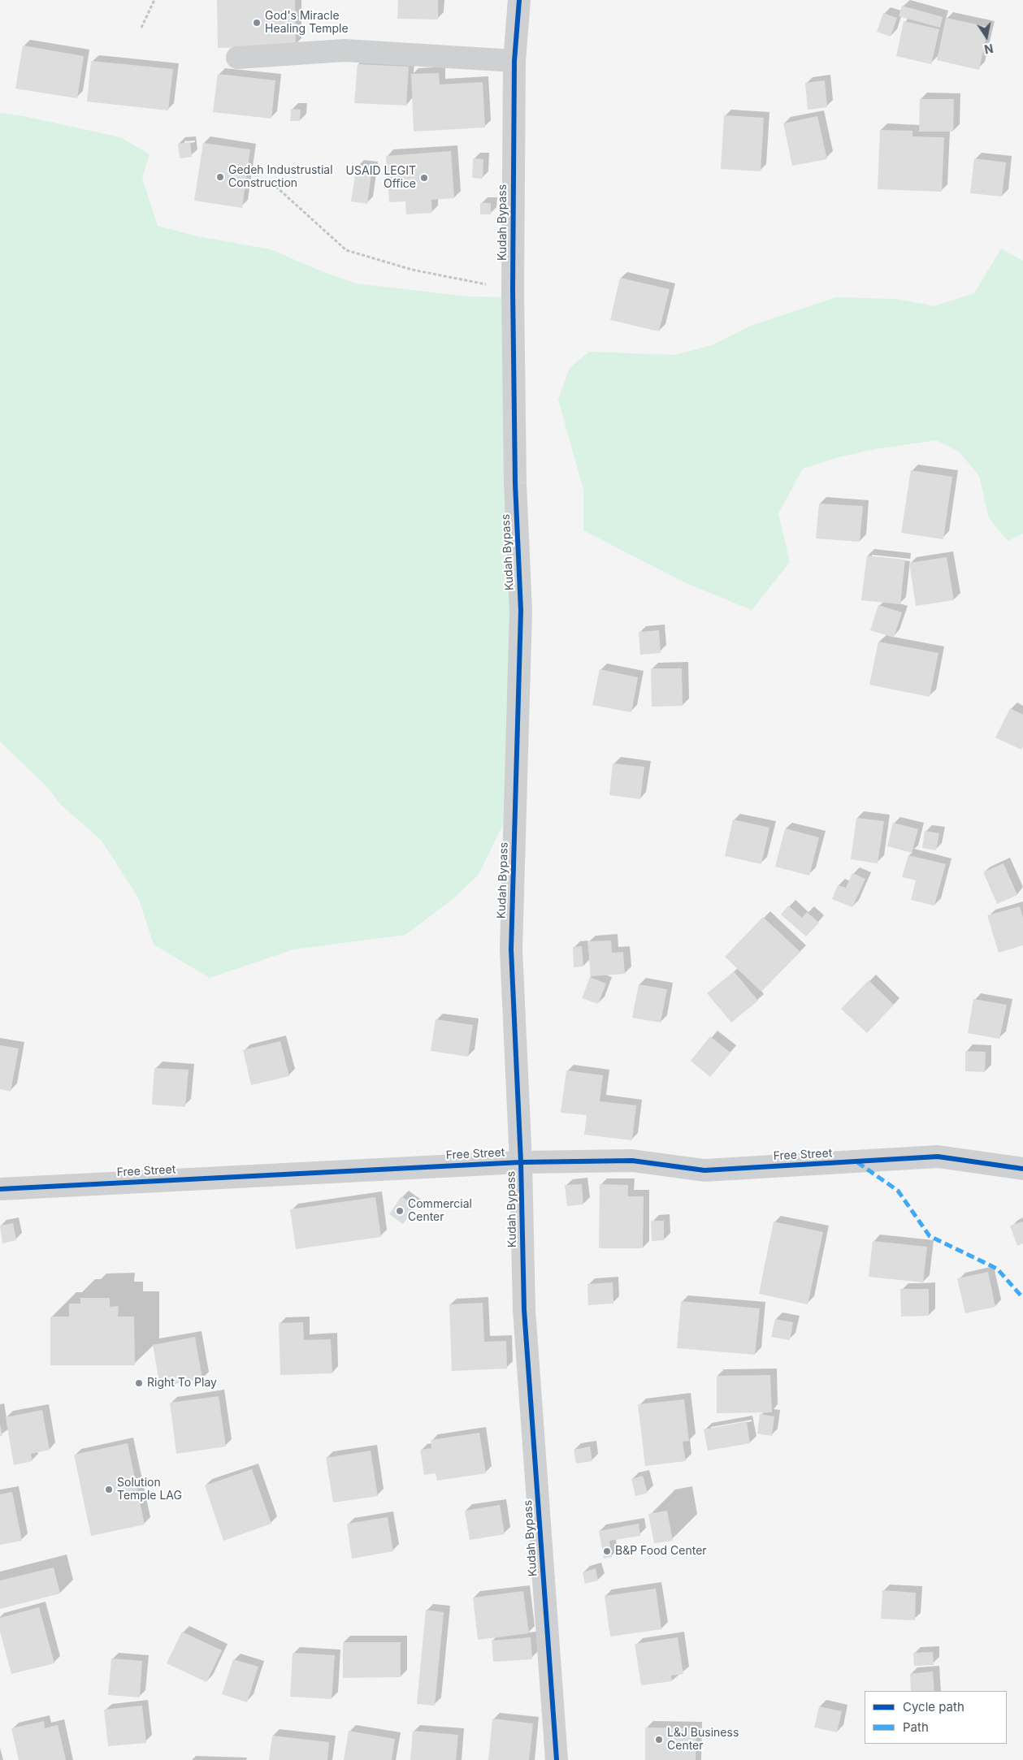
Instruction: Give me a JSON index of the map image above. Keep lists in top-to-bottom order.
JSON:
{
  "streets": {
    "street": ["Kudah Bypass", "Free Street"]
  },
  "crossings": [
    ["Kudah Bypass", "Free Street"]
  ],
  "places": [
    "God's Miracle Healing Temple",
    "Gedeh Industrustial Construction",
    "USAID LEGIT Office",
    "Commercial Center",
    "Right To Play",
    "Solution Temple LAG",
    "B&P Food Center",
    "L&J Business Center"
  ],
  "legend": ["Cycle path", "Path"],
  "north": "bottom"
}
